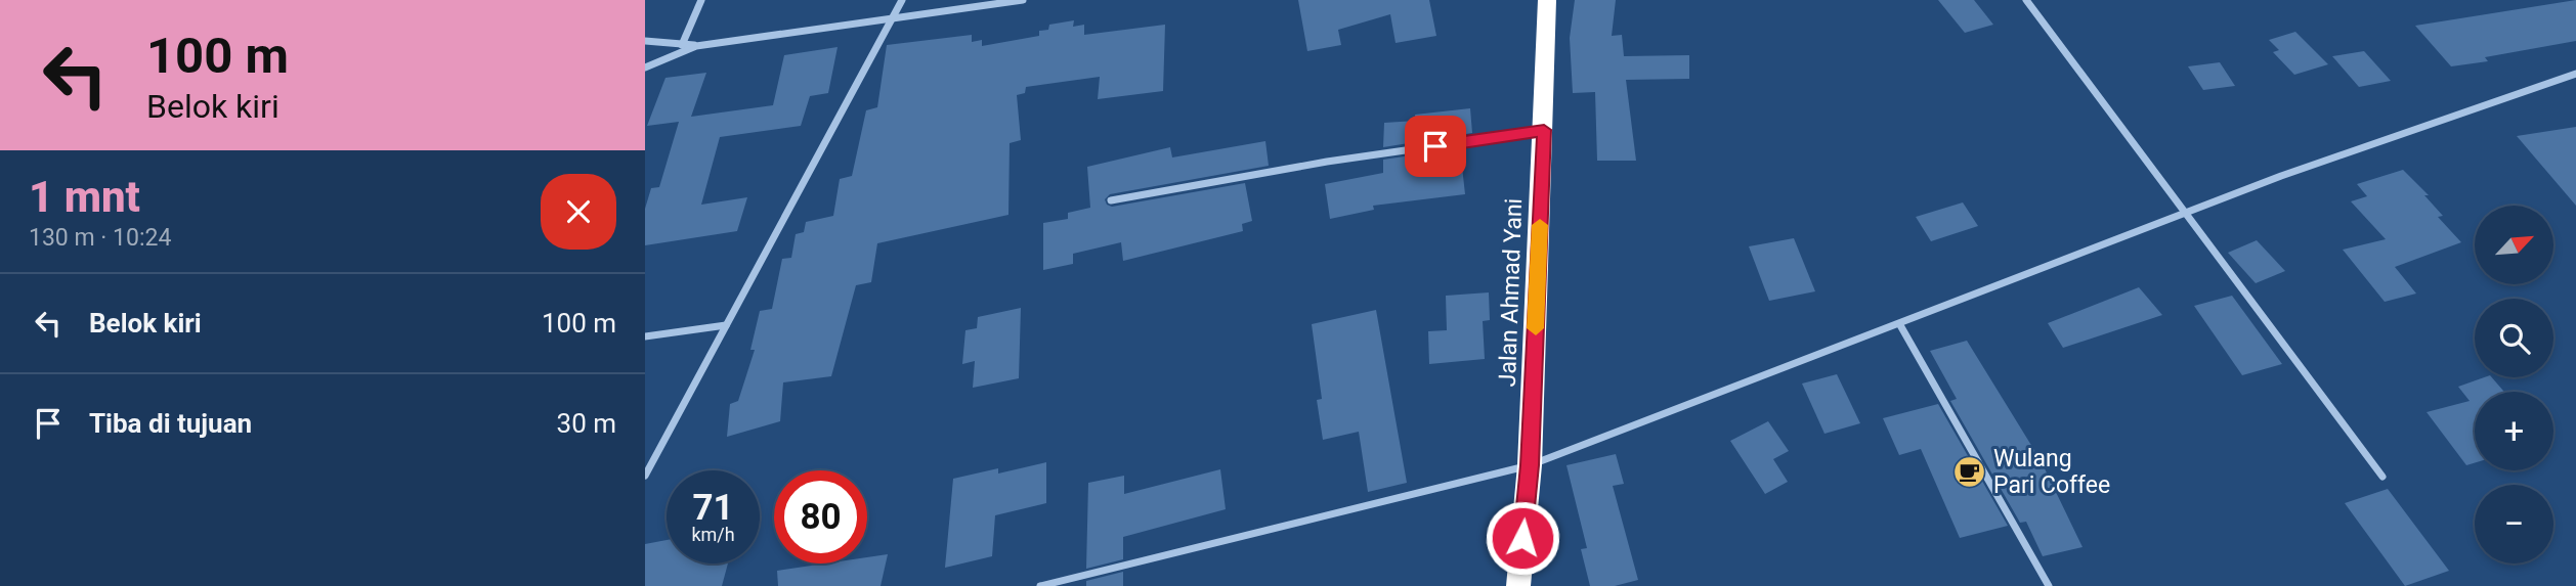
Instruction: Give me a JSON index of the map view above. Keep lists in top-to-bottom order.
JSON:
{
  "streets": {
    "highway": ["Jalan Ahmad Yani"]
  },
  "places": {
    "cafe": ["Wulang Pari Coffee"]
  },
  "north": "top right",
  "page": {
    "turn": ["100 m", "Belok kiri"],
    "heading": ["1 mnt", "130 m · 10:24"],
    "map_buttons": ["+", "−"],
    "list": [
      {
        "name": "Belok kiri",
        "value": "100 m"
      },
      {
        "name": "Tiba di tujuan",
        "value": "30 m"
      }
    ],
    "speed": "71 km/h",
    "limit": "80"
  }
}
